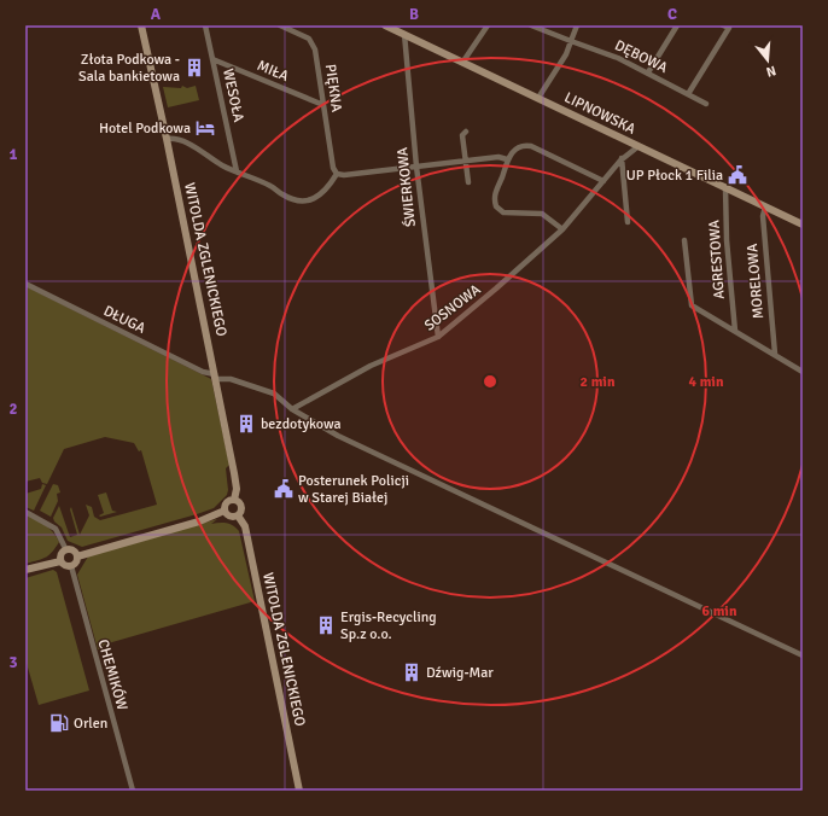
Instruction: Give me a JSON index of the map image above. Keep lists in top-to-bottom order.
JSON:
{
  "streets": {
    "main road": ["LIPNOWSKA", "WITOLDA ZGLENICKIEGO"],
    "street": [
      "DĘBOWA",
      "MIŁA",
      "PIĘKNA",
      "WESOŁA",
      "ŚWIERKOWA",
      "AGRESTOWA",
      "MORELOWA",
      "SOSNOWA",
      "DŁUGA",
      "CHEMIKÓW"
    ]
  },
  "crossings": [
    ["MIŁA", "PIĘKNA"],
    ["MIŁA", "WESOŁA"],
    ["LIPNOWSKA", "ŚWIERKOWA"],
    ["LIPNOWSKA", "AGRESTOWA"],
    ["LIPNOWSKA", "MORELOWA"],
    ["LIPNOWSKA", "SOSNOWA"],
    ["ŚWIERKOWA", "SOSNOWA"],
    ["WITOLDA ZGLENICKIEGO", "DŁUGA"]
  ],
  "places": {
    "building": [
      "Złota Podkowa - Sala bankietowa",
      "bezdotykowa",
      "Ergis-Recycling Sp.z o.o.",
      "Dźwig-Mar"
    ],
    "hotel": ["Hotel Podkowa"],
    "public building": ["UP Płock 1 Filia", "Posterunek Policji w Starej Białej"],
    "fuel station": ["Orlen"]
  },
  "north": "bottom",
  "grid": {
    "columns": ["A", "B", "C"],
    "rows": ["1", "2", "3"]
  },
  "rings": ["2 min", "4 min", "6 min"]
}
